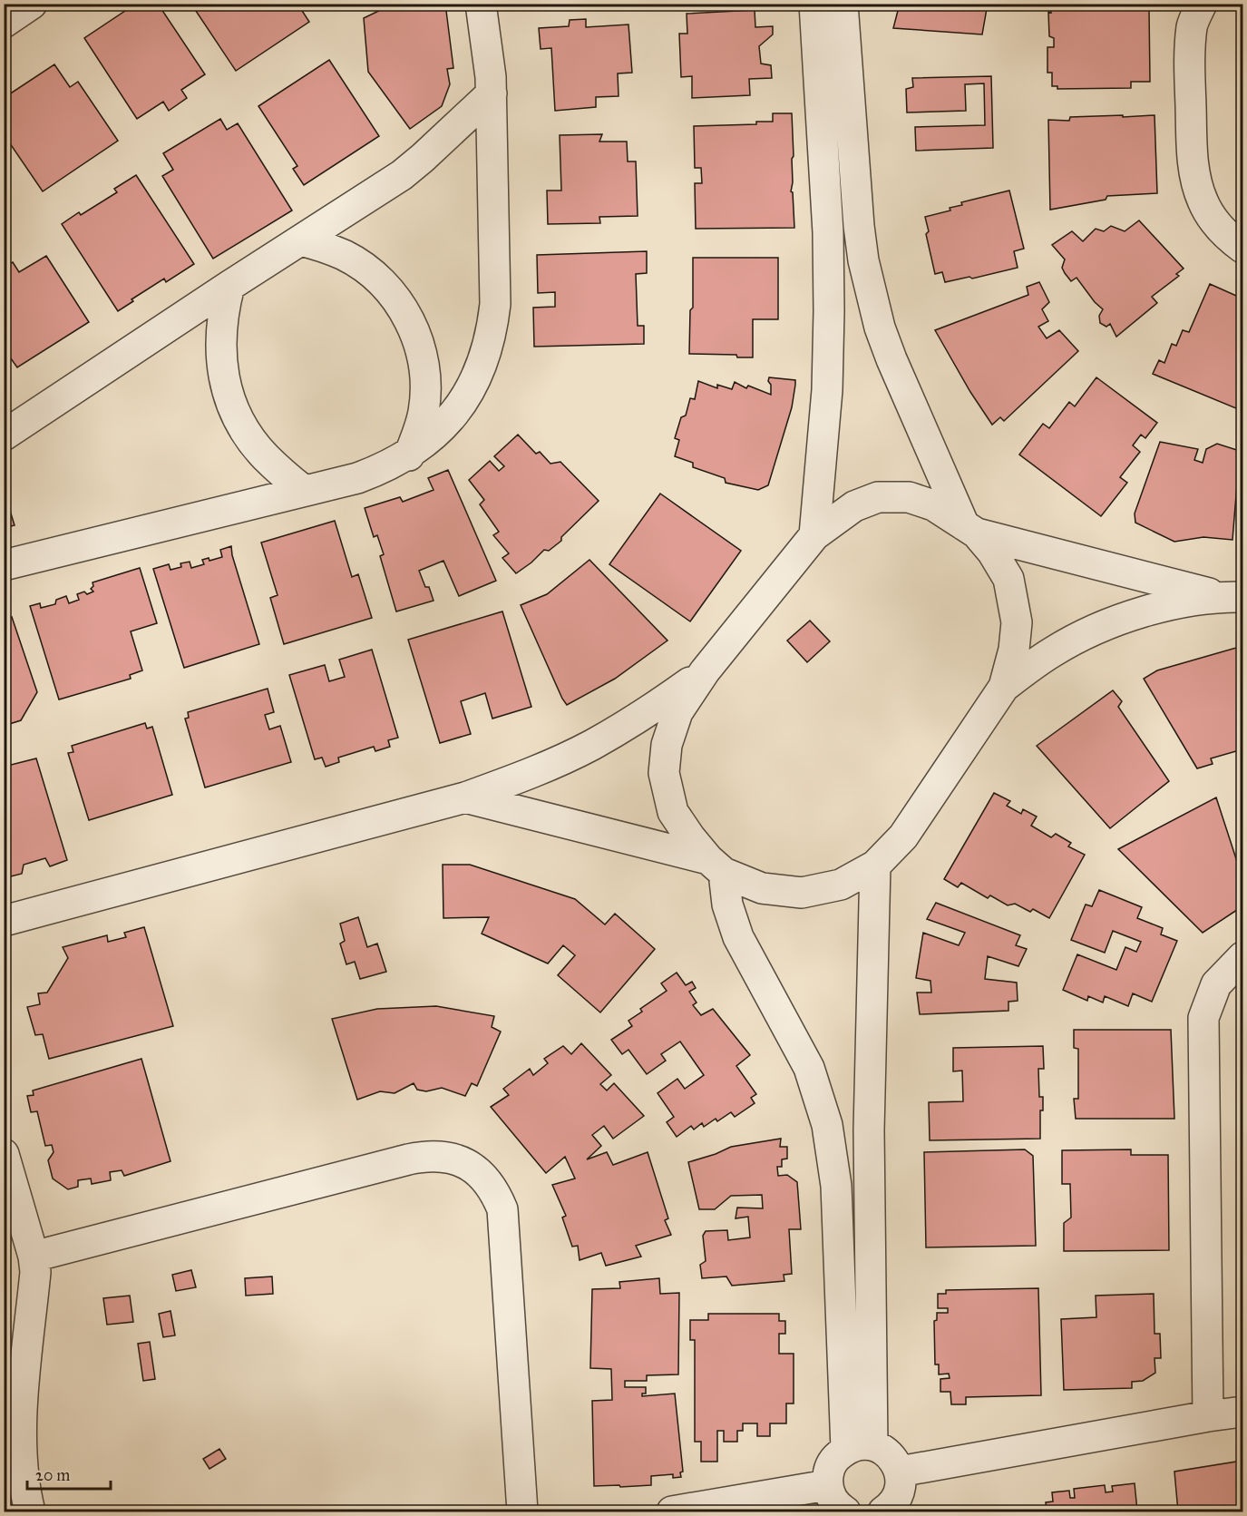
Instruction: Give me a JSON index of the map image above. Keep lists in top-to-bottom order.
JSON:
{
  "scale_bar": "20 m"
}
